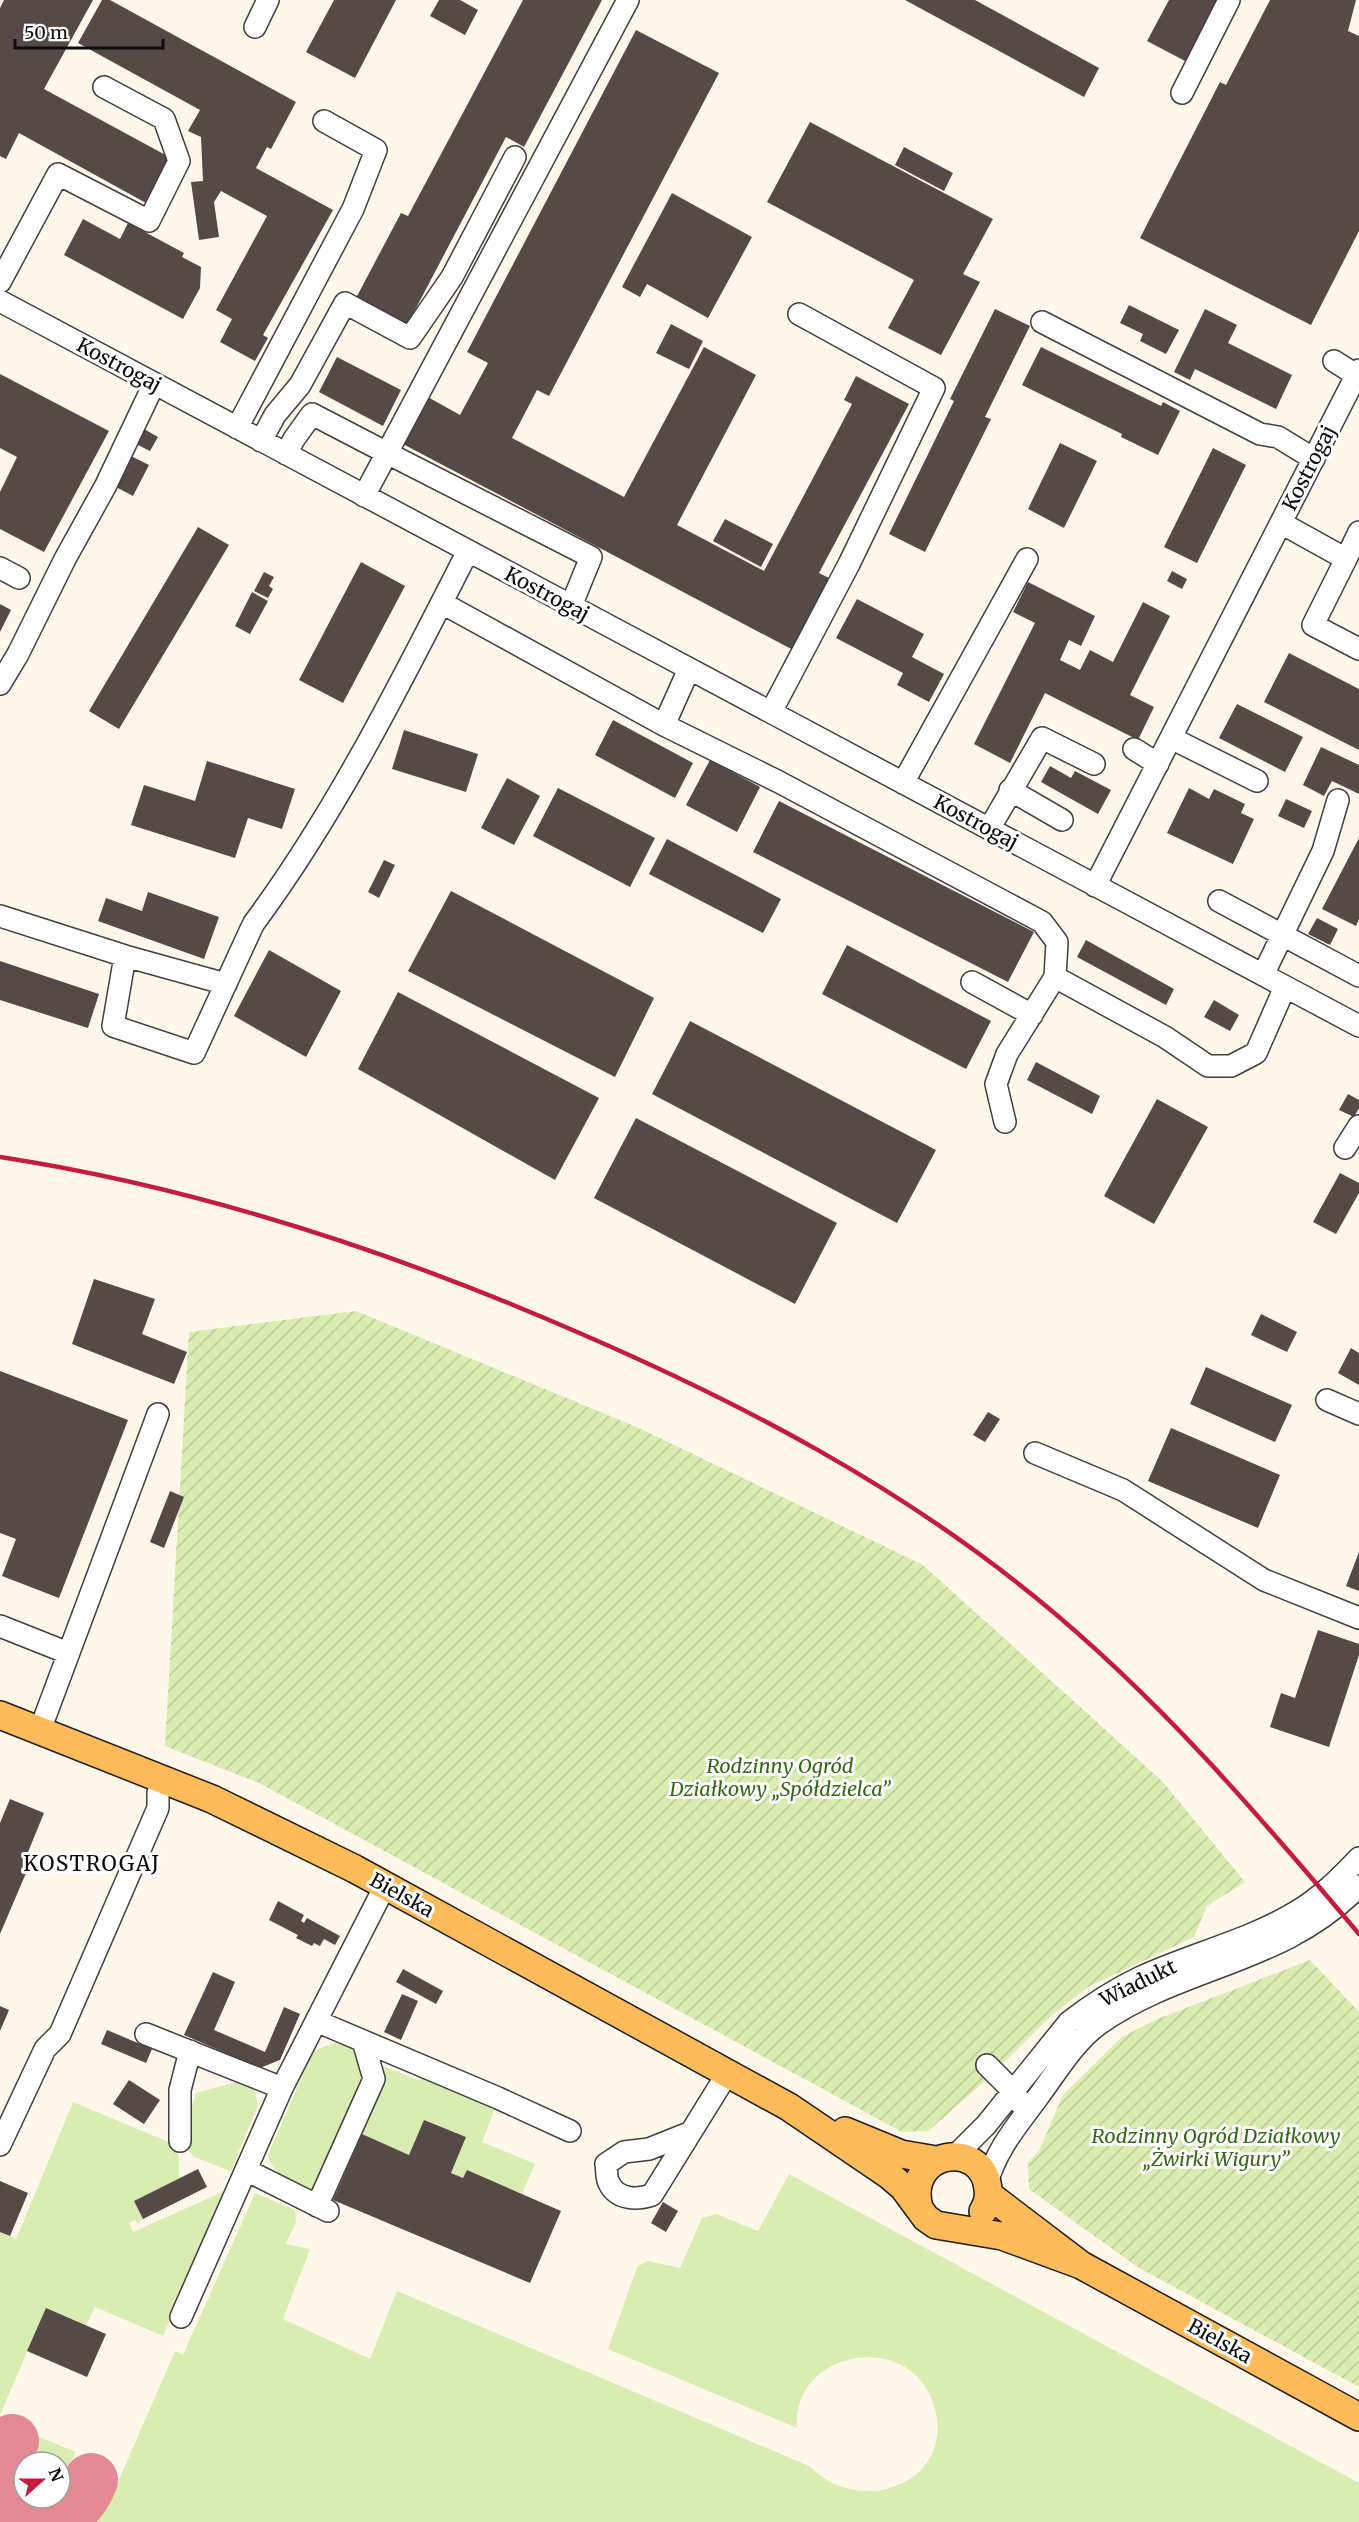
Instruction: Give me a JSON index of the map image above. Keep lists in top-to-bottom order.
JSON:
{
  "streets": {
    "main road": ["Bielska"],
    "street": ["Kostrogaj", "Wiadukt"]
  },
  "crossings": [
    ["Bielska", "Wiadukt"]
  ],
  "districts": ["KOSTROGAJ"],
  "parks": ["Rodzinny Ogród Działkowy „Spółdzielca”", "Rodzinny Ogród Działkowy „Żwirki Wigury”"],
  "scale_bar": "50 m",
  "north": "right"
}
